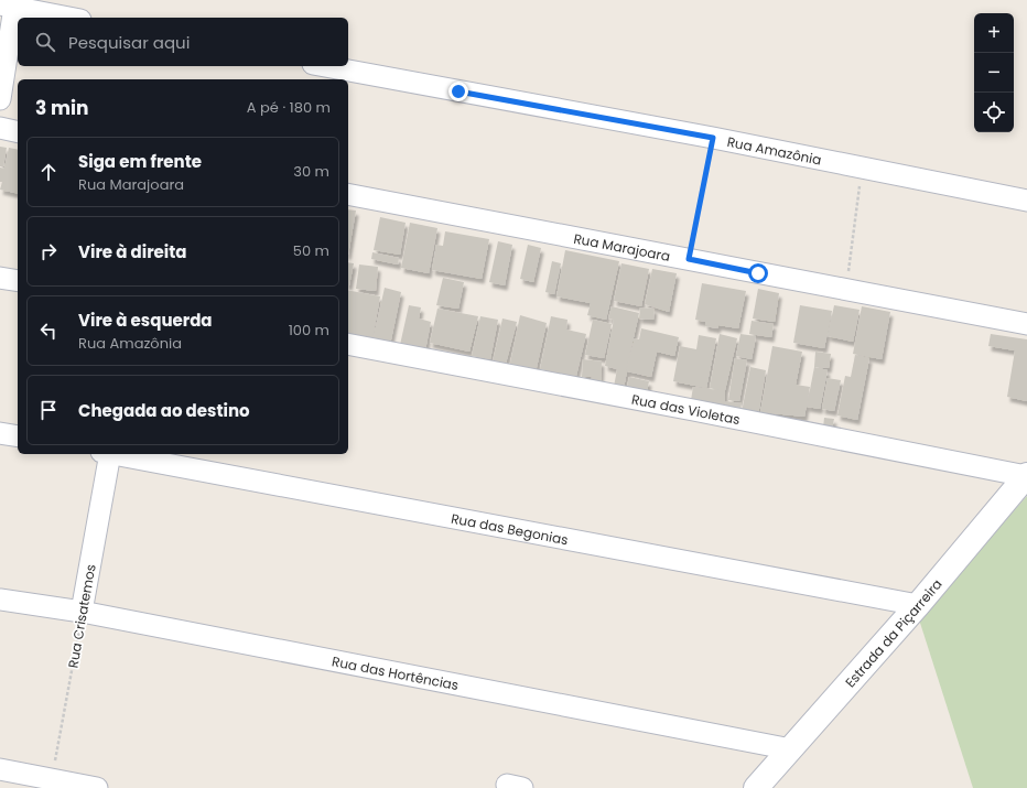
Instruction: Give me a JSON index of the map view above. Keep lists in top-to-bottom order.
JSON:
{
  "streets": {
    "street": [
      "Rua Amazônia",
      "Rua Marajoara",
      "Rua das Violetas",
      "Rua das Begonias",
      "Rua Crisatemos",
      "Estrada da Piçarreira",
      "Rua das Hortências"
    ]
  },
  "crossings": [
    ["Rua das Violetas", "Estrada da Piçarreira"],
    ["Rua das Begonias", "Estrada da Piçarreira"],
    ["Rua Crisatemos", "Rua das Hortências"],
    ["Estrada da Piçarreira", "Rua das Hortências"]
  ],
  "page": {
    "map_buttons": ["+", "−"],
    "search": "Pesquisar aqui",
    "heading": ["3 min", "A pé · 180 m"],
    "list": [
      ["Siga em frente", "Rua Marajoara", "30 m"],
      ["Vire à direita", "50 m"],
      ["Vire à esquerda", "Rua Amazônia", "100 m"],
      "Chegada ao destino"
    ]
  }
}
